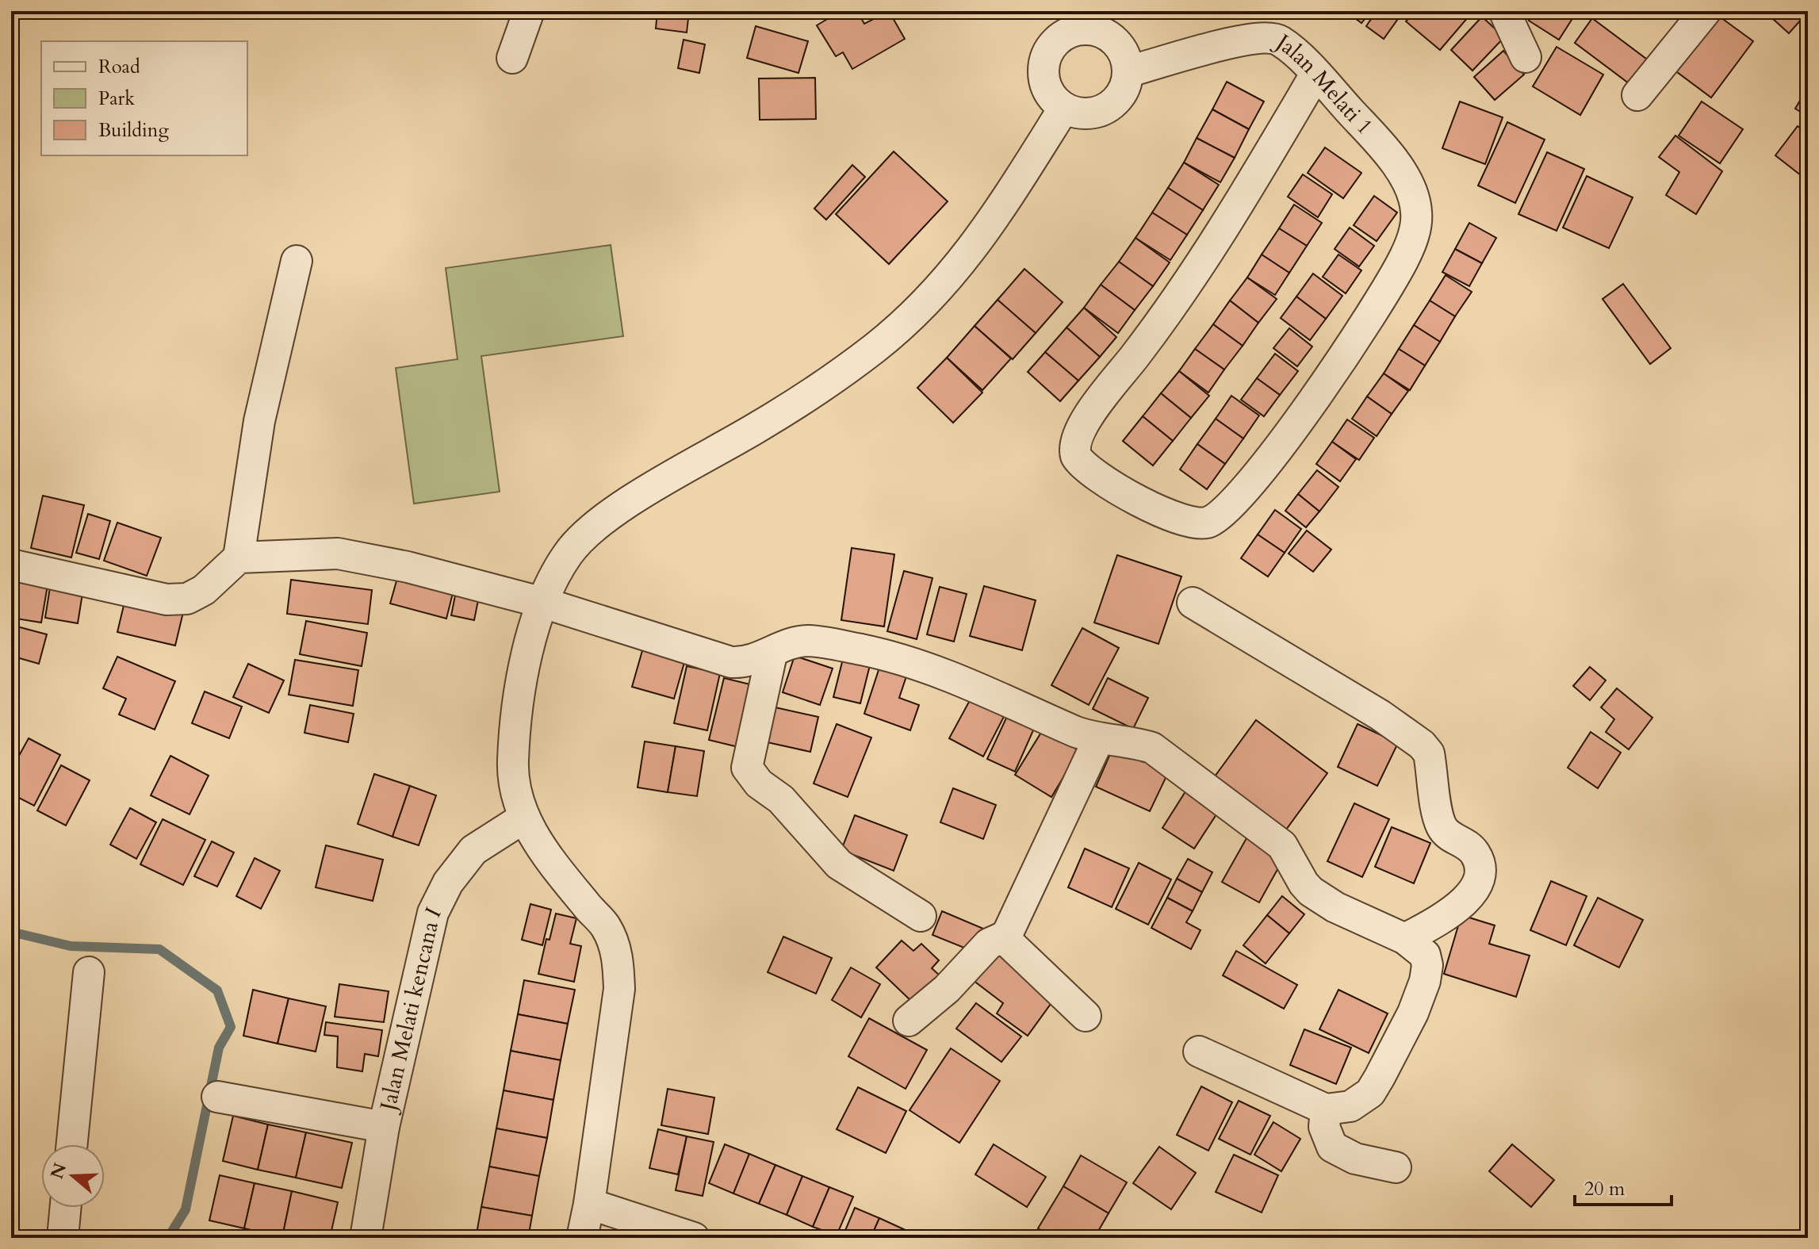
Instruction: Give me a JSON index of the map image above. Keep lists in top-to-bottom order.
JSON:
{
  "streets": {
    "street": ["Jalan Melati 1", "Jalan Melati kencana I"]
  },
  "legend": ["Road", "Park", "Building"],
  "scale_bar": "20 m",
  "north": "left"
}
